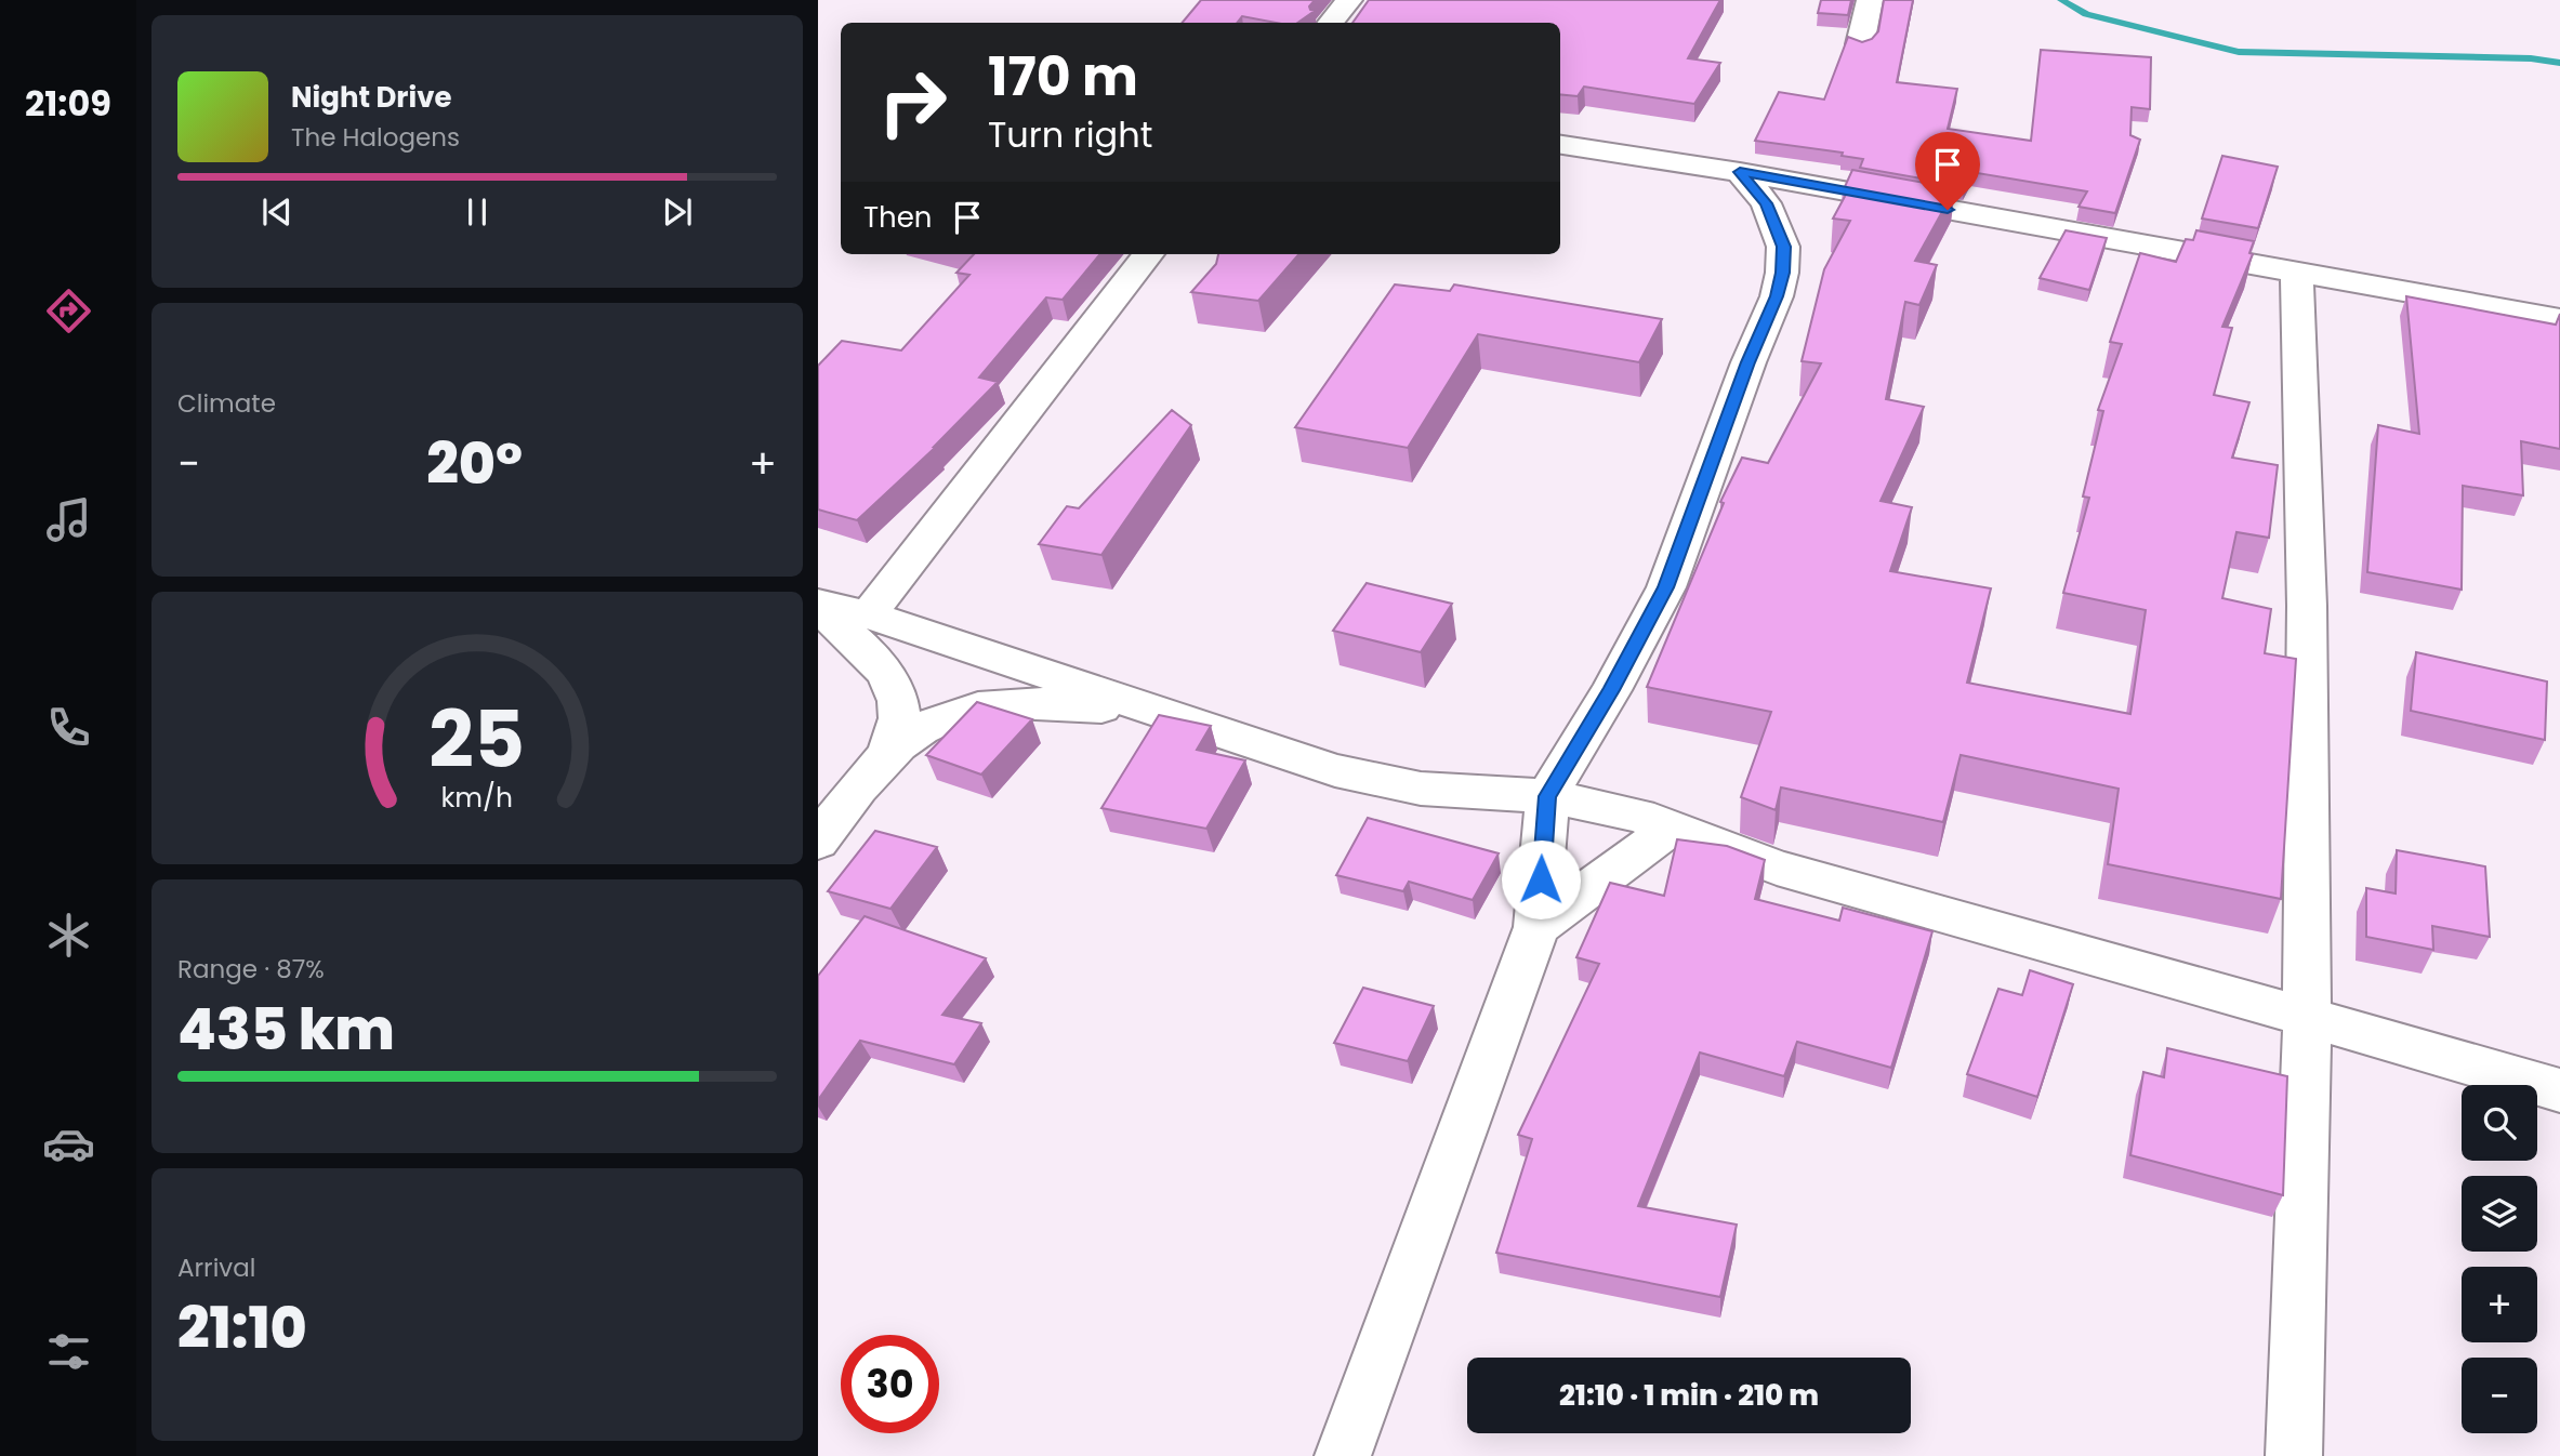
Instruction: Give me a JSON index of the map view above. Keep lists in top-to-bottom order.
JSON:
{
  "page": {
    "tabs": "21:09",
    "turn": ["170 m", "Turn right"],
    "song": ["Night Drive", "The Halogens"],
    "then": "Then",
    "tile": [
      "Climate",
      ["Range · 87%", "435 km"],
      ["Arrival", "21:10"]
    ],
    "heat": ["−", "20°", "+"],
    "map_buttons": ["+", "−"],
    "limit": "30",
    "trip": "21:10 · 1 min · 210 m",
    "gauge": ["25", "km/h"]
  }
}
